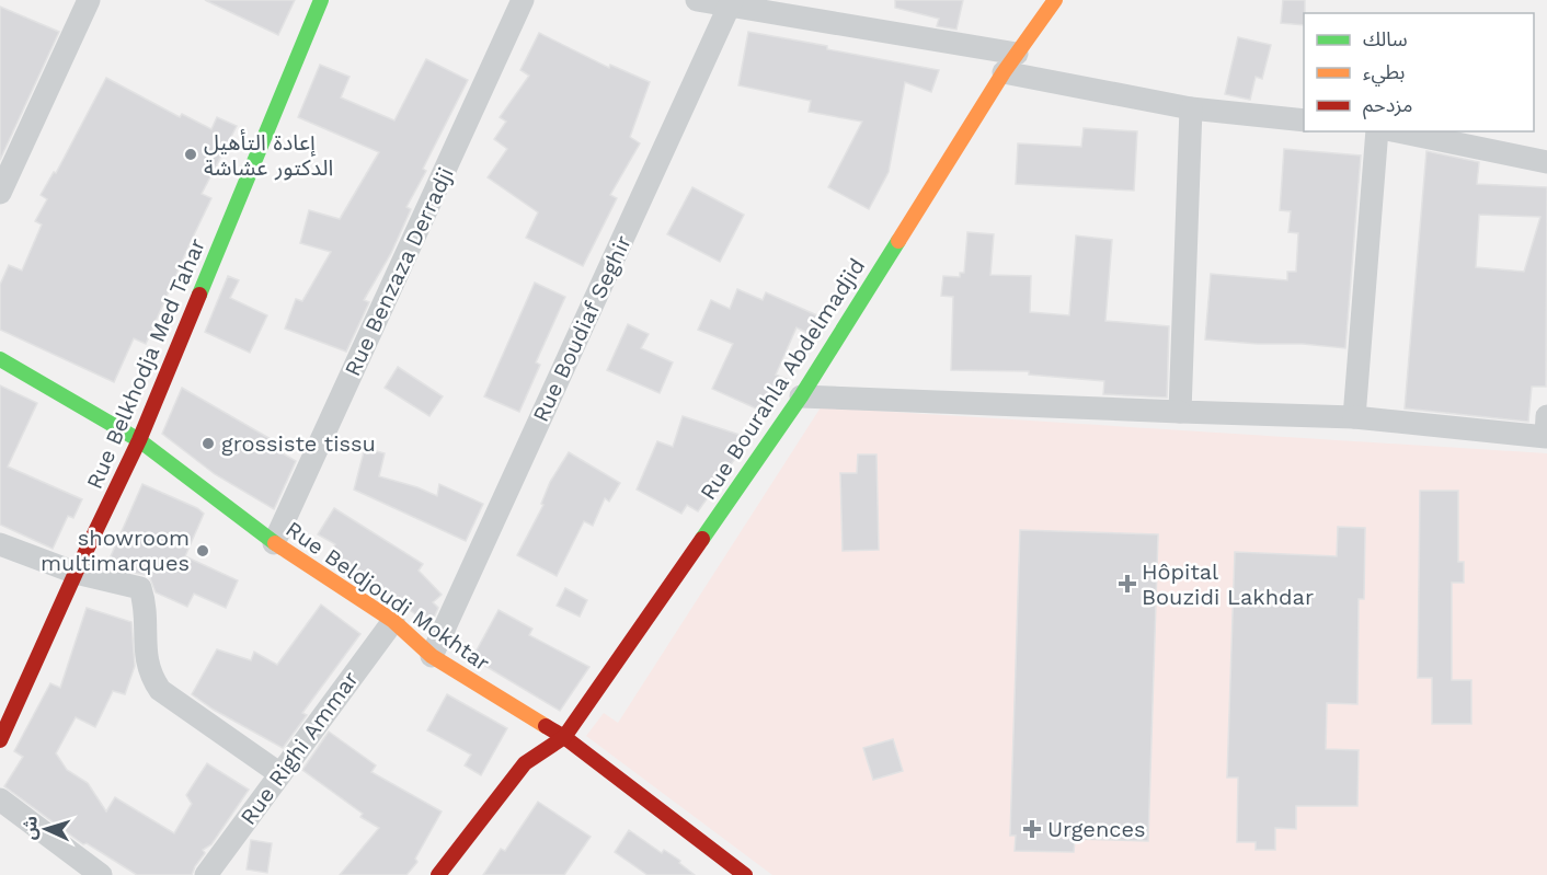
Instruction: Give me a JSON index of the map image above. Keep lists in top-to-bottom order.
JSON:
{
  "streets": {
    "street": [
      "Rue Benzaza Derradji",
      "Rue Boudiaf Seghir",
      "Rue Belkhodja Med Tahar",
      "Rue Bourahla Abdelmadjid",
      "Rue Beldjoudi Mokhtar",
      "Rue Righi Ammar"
    ]
  },
  "crossings": [
    ["Rue Benzaza Derradji", "Rue Beldjoudi Mokhtar"],
    ["Rue Boudiaf Seghir", "Rue Beldjoudi Mokhtar"],
    ["Rue Belkhodja Med Tahar", "Rue Beldjoudi Mokhtar"],
    ["Rue Bourahla Abdelmadjid", "Rue Beldjoudi Mokhtar"],
    ["Rue Beldjoudi Mokhtar", "Rue Righi Ammar"]
  ],
  "places": {
    "other": ["إعادة التأهيل الدكتور عشاشة", "grossiste tissu", "showroom multimarques"],
    "health": ["Hôpital Bouzidi Lakhdar", "Urgences"]
  },
  "legend": ["سالك", "بطيء", "مزدحم"],
  "north": "left"
}
